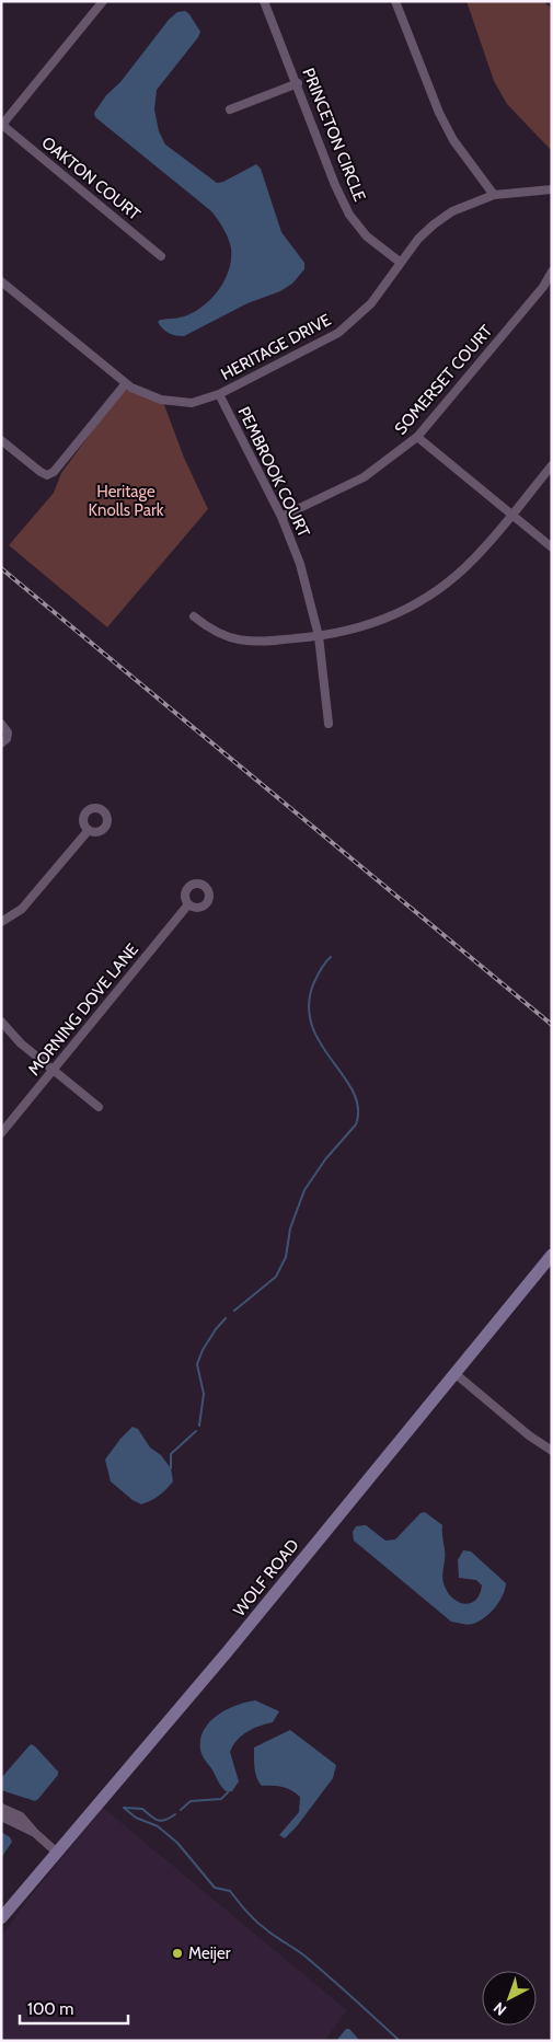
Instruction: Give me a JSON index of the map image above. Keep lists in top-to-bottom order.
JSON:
{
  "streets": {
    "main road": ["WOLF ROAD"],
    "street": [
      "PRINCETON CIRCLE",
      "OAKTON COURT",
      "HERITAGE DRIVE",
      "SOMERSET COURT",
      "PEMBROOK COURT",
      "MORNING DOVE LANE"
    ]
  },
  "crossings": [
    ["PRINCETON CIRCLE", "HERITAGE DRIVE"],
    ["HERITAGE DRIVE", "PEMBROOK COURT"],
    ["SOMERSET COURT", "PEMBROOK COURT"]
  ],
  "parks": ["Heritage Knolls Park"],
  "places": ["Meijer"],
  "scale_bar": "100 m",
  "north": "bottom left"
}
